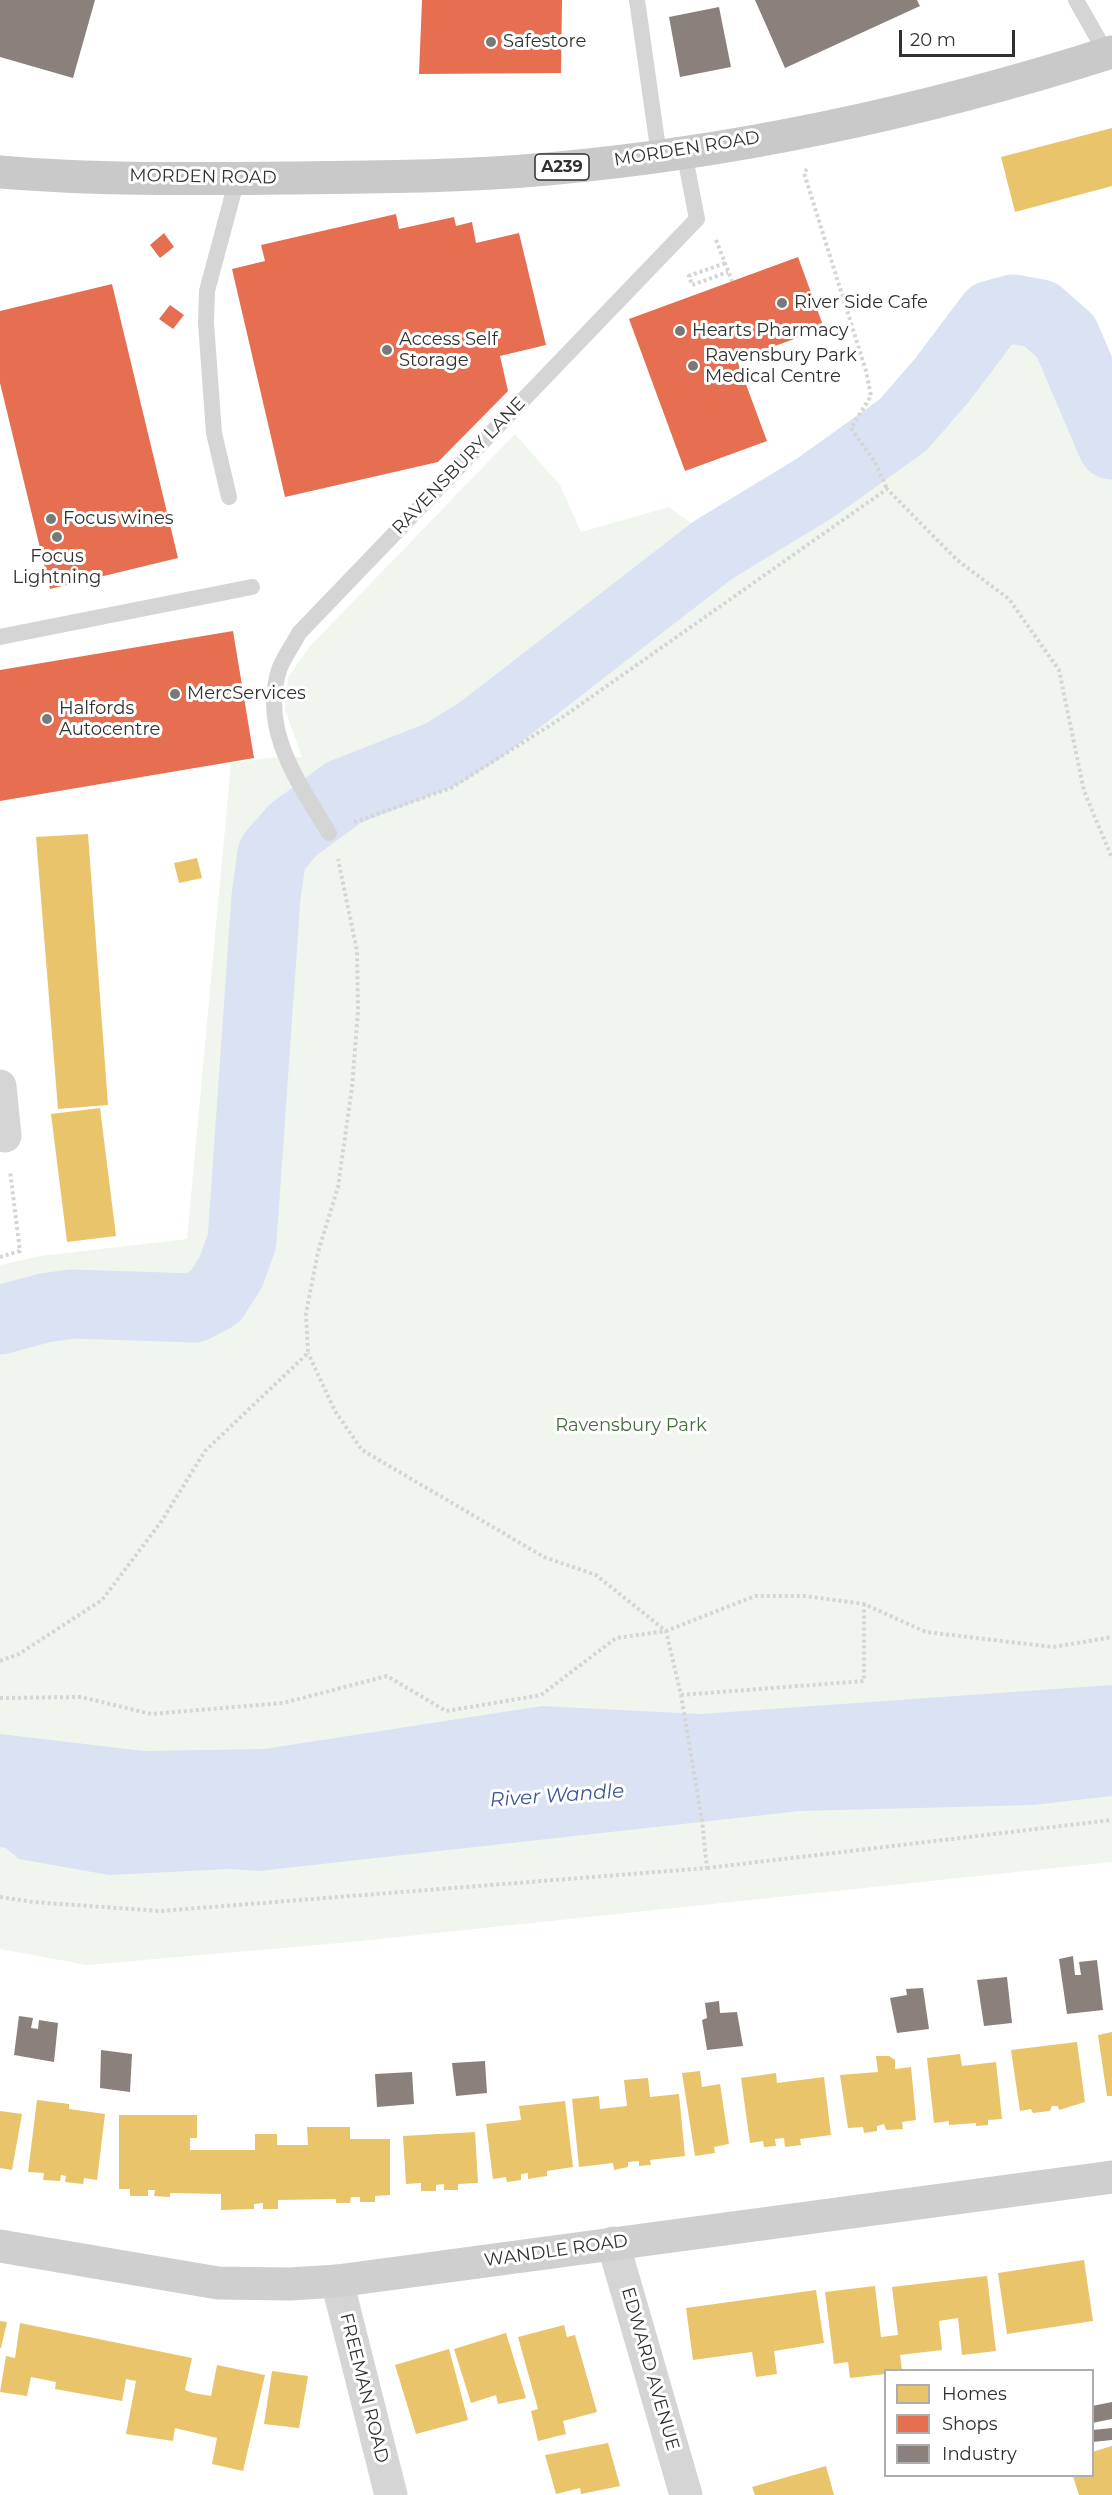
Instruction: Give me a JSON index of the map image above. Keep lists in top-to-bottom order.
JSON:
{
  "streets": {
    "main road": ["MORDEN ROAD", "A239"],
    "street": ["WANDLE ROAD", "EDWARD AVENUE", "FREEMAN ROAD"],
    "lane": ["RAVENSBURY LANE"]
  },
  "crossings": [
    ["MORDEN ROAD", "RAVENSBURY LANE"],
    ["WANDLE ROAD", "EDWARD AVENUE"],
    ["WANDLE ROAD", "FREEMAN ROAD"]
  ],
  "water": ["River Wandle"],
  "parks": ["Ravensbury Park"],
  "places": [
    "Safestore",
    "River Side Cafe",
    "Hearts Pharmacy",
    "Access Self Storage",
    "Ravensbury Park Medical Centre",
    "Focus wines",
    "Focus Lightning",
    "MercServices",
    "Halfords Autocentre"
  ],
  "legend": ["Homes", "Shops", "Industry"],
  "scale_bar": "20 m"
}
